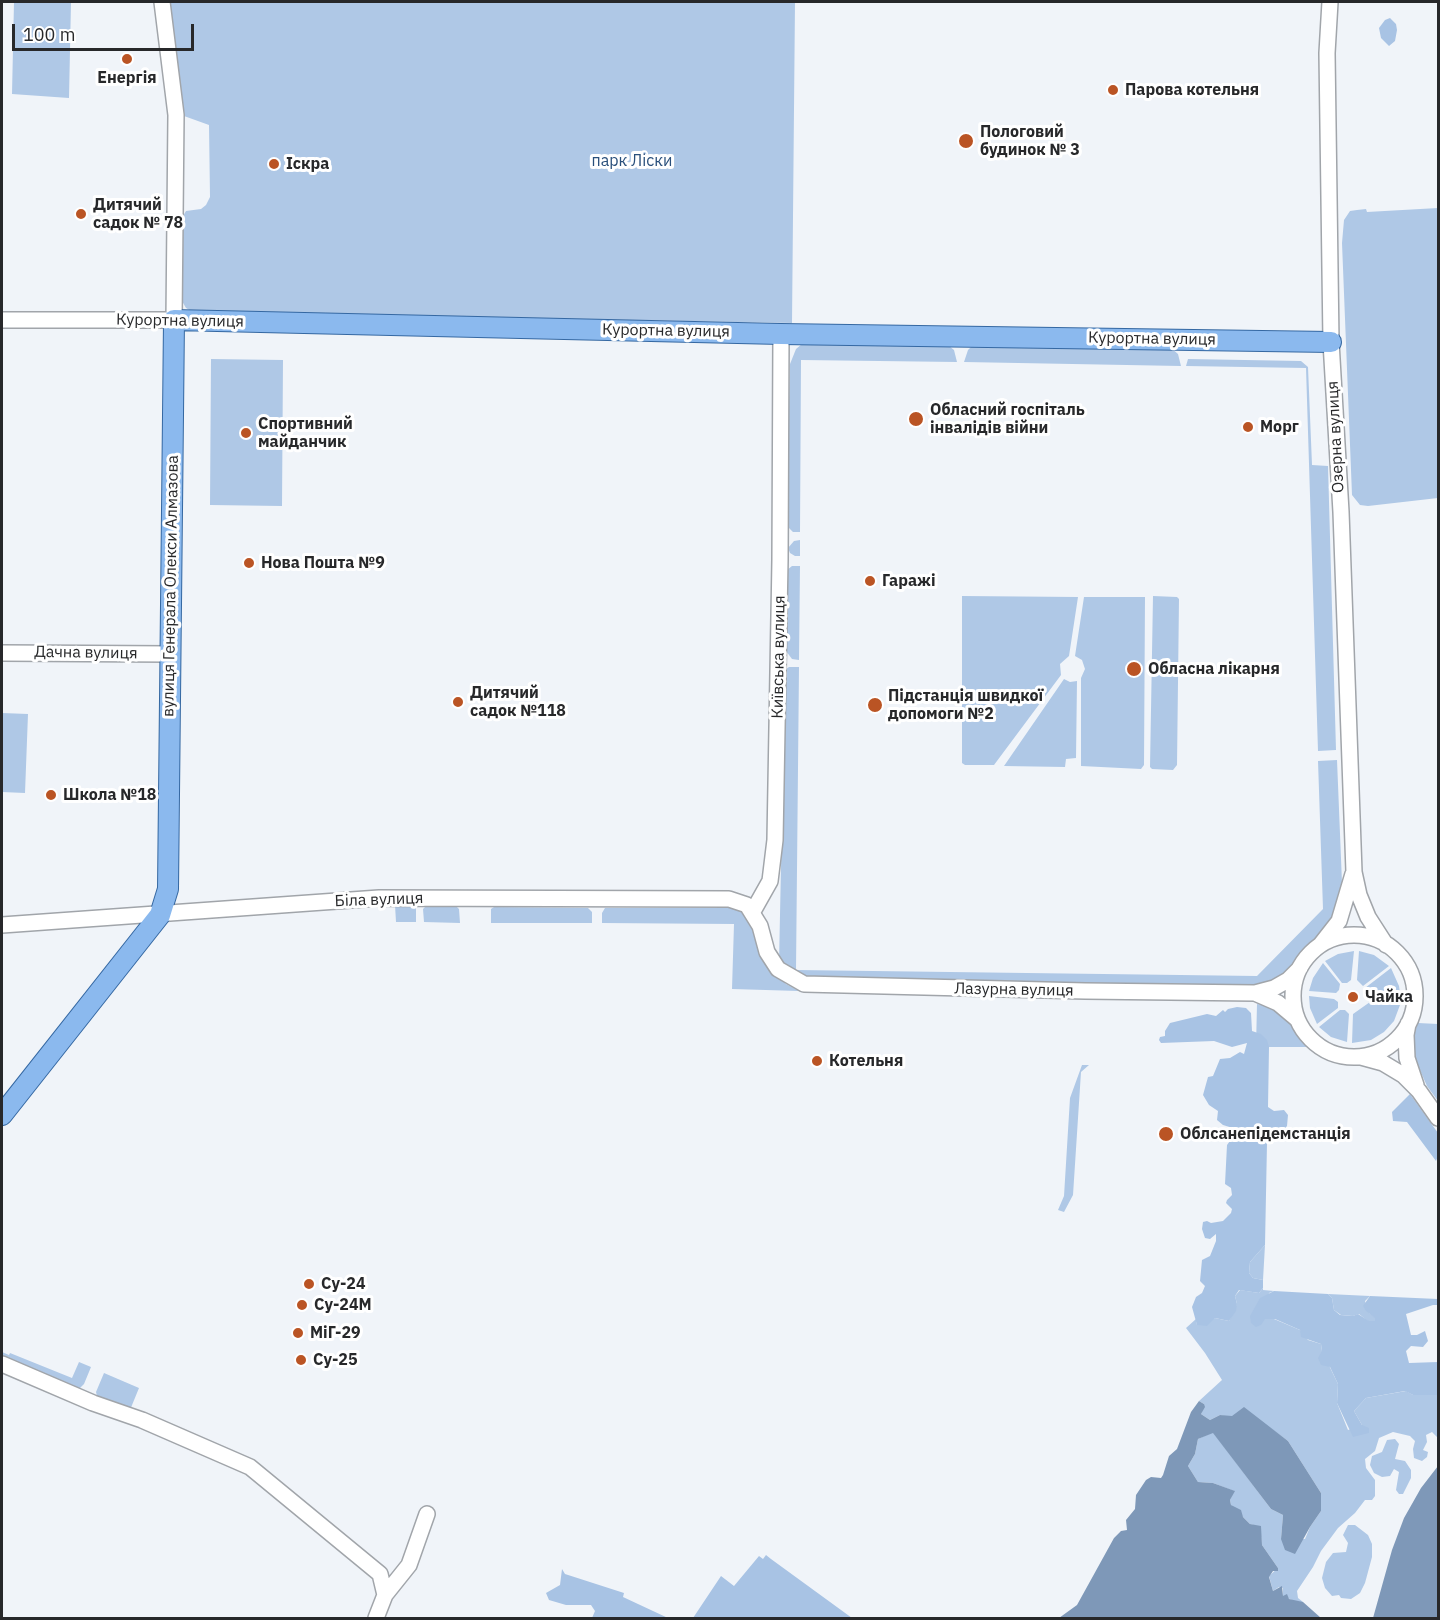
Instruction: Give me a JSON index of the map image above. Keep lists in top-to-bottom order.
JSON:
{
  "streets": {
    "main road": ["Курортна вулиця", "вулиця Генерала Олекси Алмазова"],
    "street": [
      "Озерна вулиця",
      "Дачна вулиця",
      "Київська вулиця",
      "Біла вулиця",
      "Лазурна вулиця"
    ]
  },
  "crossings": [
    ["Курортна вулиця", "Озерна вулиця"],
    ["Курортна вулиця", "вулиця Генерала Олекси Алмазова"],
    ["Курортна вулиця", "Київська вулиця"],
    ["Озерна вулиця", "Лазурна вулиця"],
    ["вулиця Генерала Олекси Алмазова", "Дачна вулиця"],
    ["вулиця Генерала Олекси Алмазова", "Біла вулиця"],
    ["Київська вулиця", "Біла вулиця"],
    ["Київська вулиця", "Лазурна вулиця"],
    ["Біла вулиця", "Лазурна вулиця"]
  ],
  "parks": ["парк Ліски"],
  "places": [
    "Енергія",
    "Парова котельня",
    "Пологовий будинок № 3",
    "Іскра",
    "Дитячий садок № 78",
    "Обласний госпіталь інвалідів війни",
    "Морг",
    "Спортивний майданчик",
    "Нова Пошта №9",
    "Гаражі",
    "Обласна лікарня",
    "Дитячий садок №118",
    "Підстанція швидкої допомоги №2",
    "Школа №18",
    "Чайка",
    "Котельня",
    "Облсанепідемстанція",
    "Су-24",
    "Су-24М",
    "МіГ-29",
    "Су-25"
  ],
  "scale_bar": "100 m"
}
